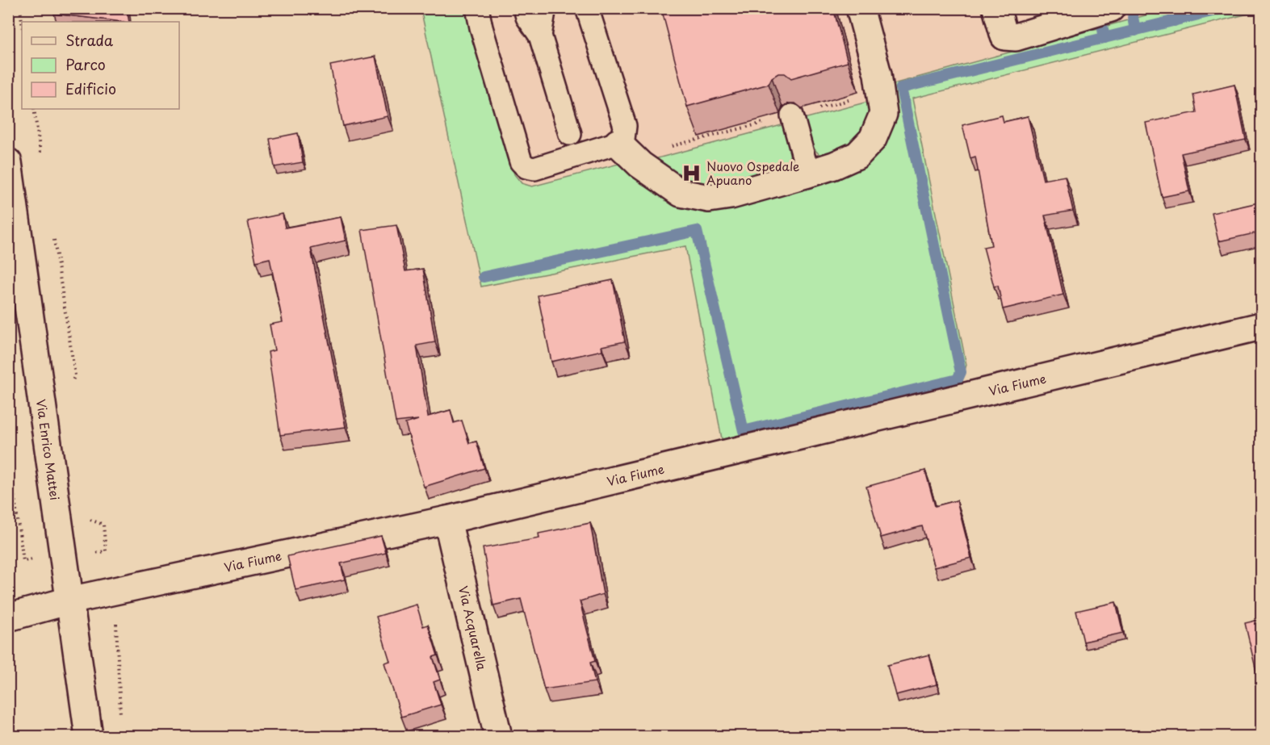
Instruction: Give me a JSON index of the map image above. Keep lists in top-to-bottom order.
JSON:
{
  "streets": {
    "street": ["Via Fiume", "Via Enrico Mattei", "Via Acquarella"]
  },
  "crossings": [
    ["Via Fiume", "Via Enrico Mattei"],
    ["Via Fiume", "Via Acquarella"]
  ],
  "places": {
    "hospital": ["Nuovo Ospedale Apuano"]
  },
  "legend": ["Strada", "Parco", "Edificio"]
}
